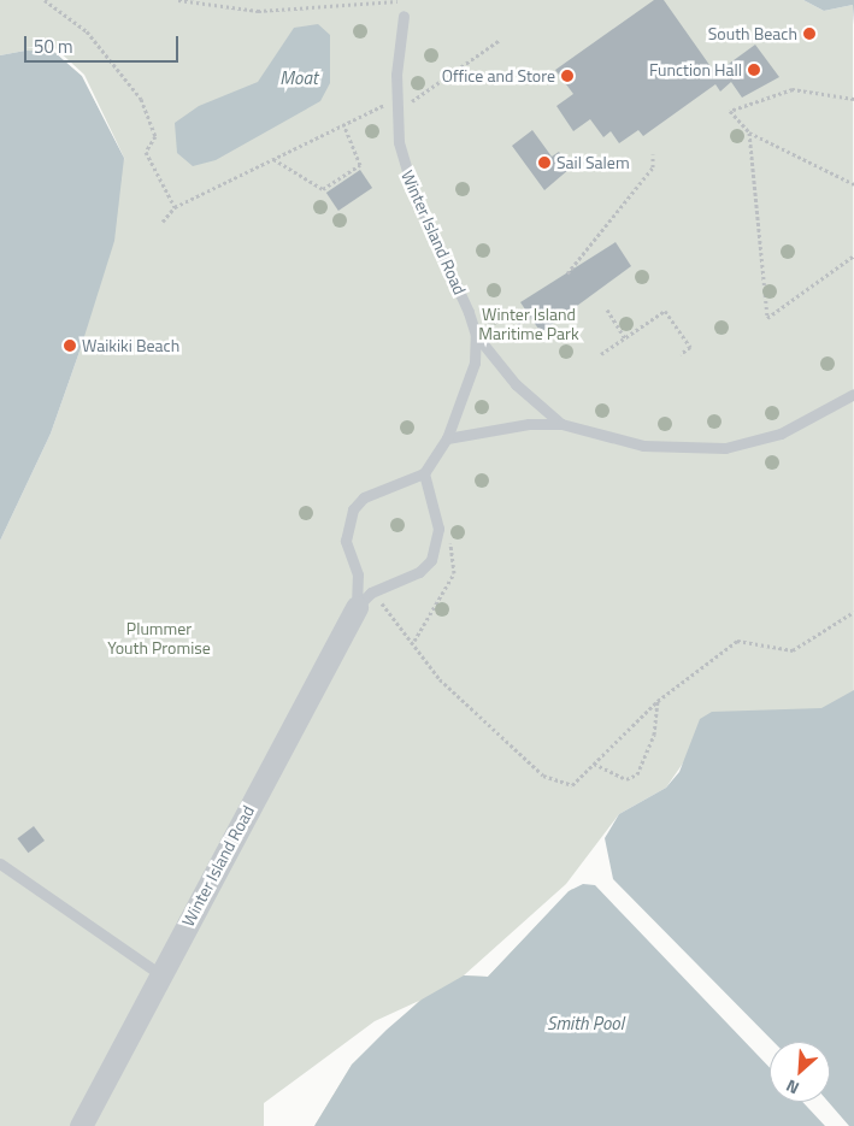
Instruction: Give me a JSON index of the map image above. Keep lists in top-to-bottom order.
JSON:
{
  "streets": {
    "street": ["Winter Island Road"]
  },
  "water": ["Moat", "Smith Pool"],
  "parks": ["Winter Island Maritime Park", "Plummer Youth Promise"],
  "places": [
    "South Beach",
    "Function Hall",
    "Office and Store",
    "Sail Salem",
    "Waikiki Beach"
  ],
  "scale_bar": "50 m",
  "north": "bottom left"
}
